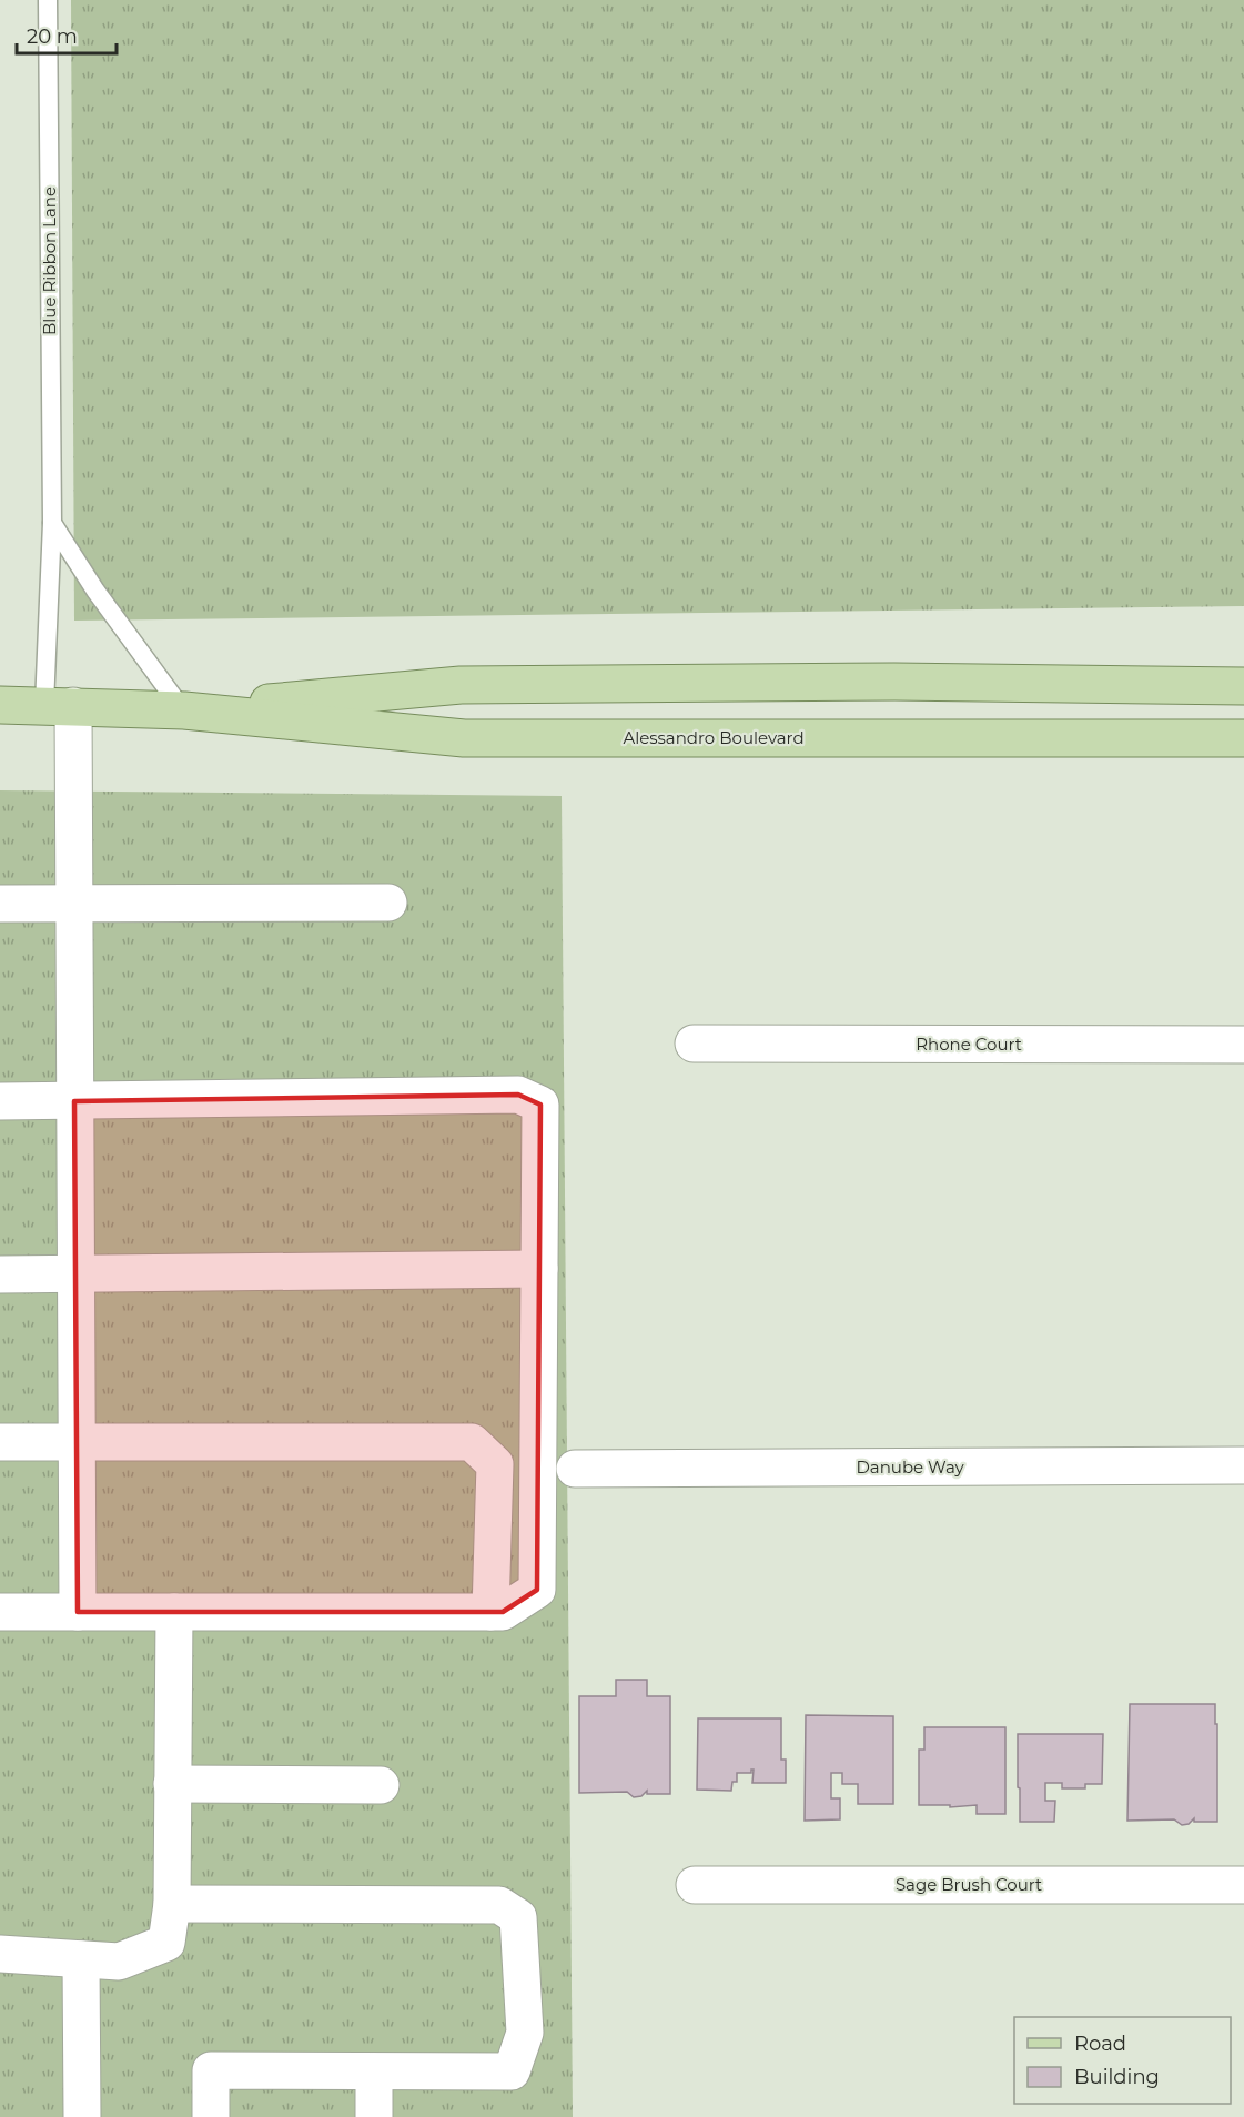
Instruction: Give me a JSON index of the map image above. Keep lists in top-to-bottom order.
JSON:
{
  "streets": {
    "main road": ["Alessandro Boulevard"],
    "street": ["Rhone Court", "Danube Way", "Sage Brush Court"],
    "lane": ["Blue Ribbon Lane"]
  },
  "crossings": [
    ["Blue Ribbon Lane", "Alessandro Boulevard"]
  ],
  "legend": ["Road", "Building"],
  "scale_bar": "20 m"
}
